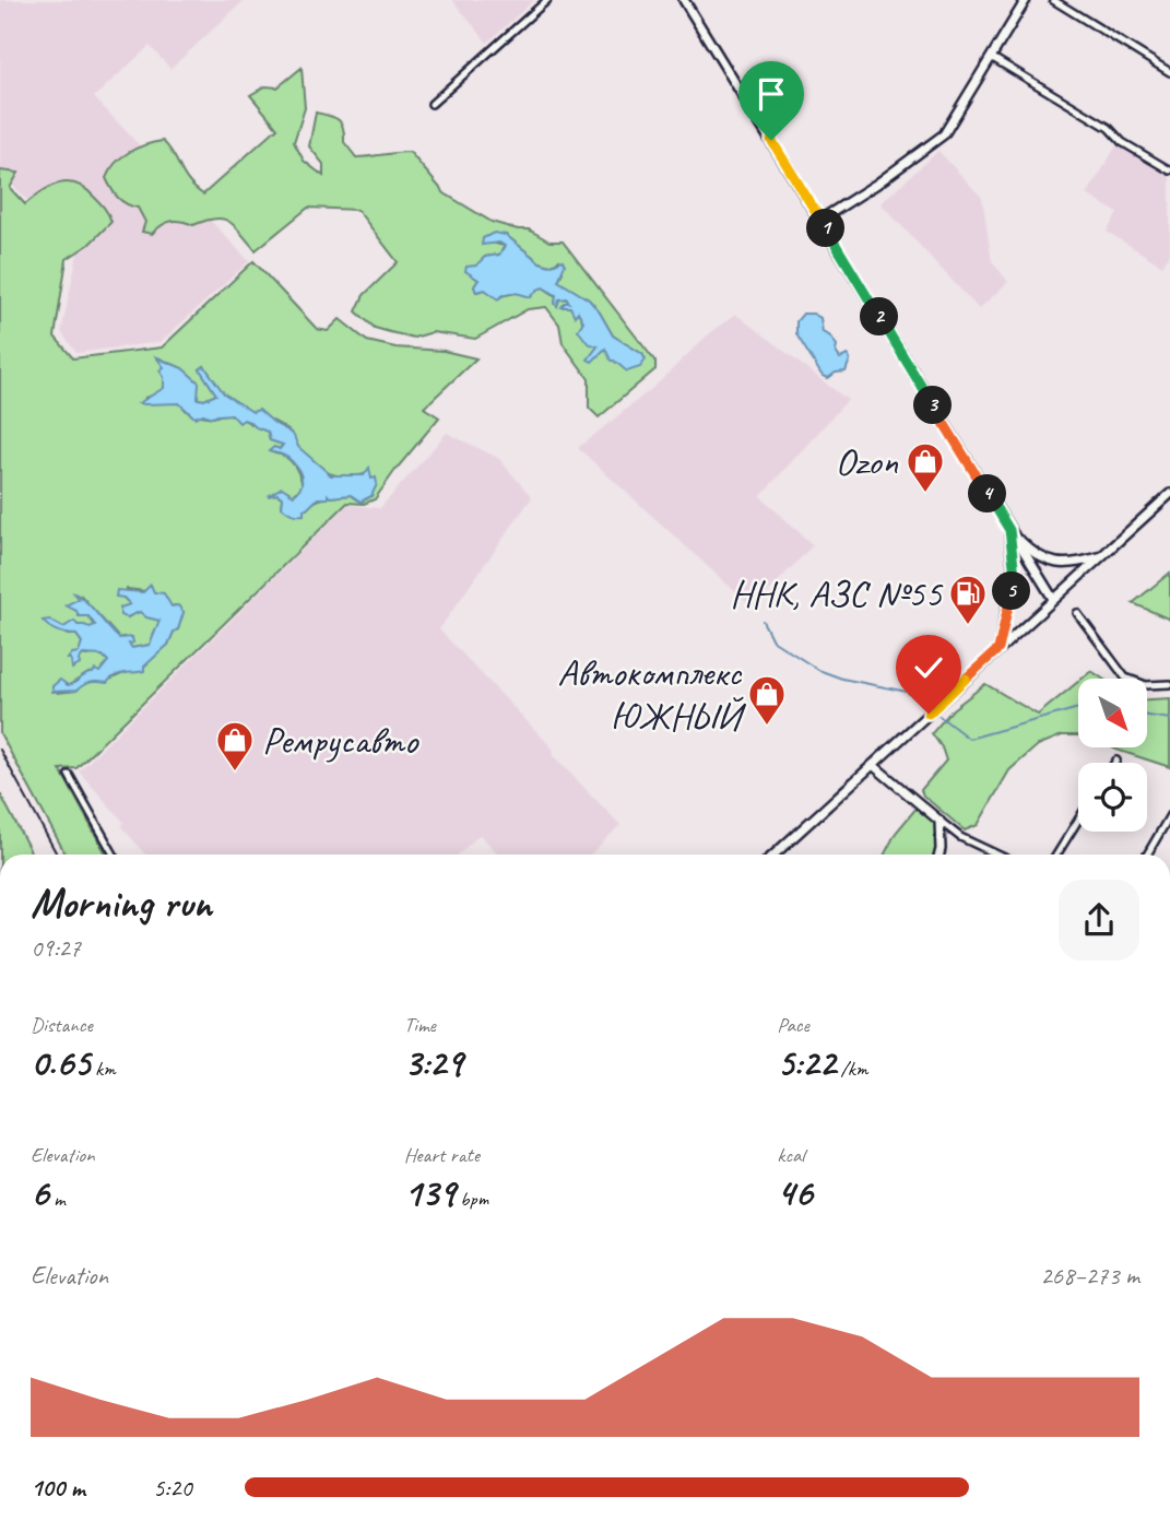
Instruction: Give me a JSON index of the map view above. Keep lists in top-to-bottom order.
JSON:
{
  "places": {
    "shop": ["Ozon", "Автокомплекс ЮЖНЫЙ", "Ремрусавто"],
    "fuel station": ["ННК, АЗС №55"]
  },
  "north": "bottom right",
  "page": {
    "pins": [
      "1",
      "2",
      "3",
      "4",
      "5"
    ],
    "heading": ["Morning run", "09:27"],
    "stats": [
      ["Distance", "0.65 km"],
      ["Time", "3:29"],
      ["Pace", "5:22 /km"],
      ["Elevation", "6 m"],
      ["Heart rate", "139 bpm"],
      ["kcal", "46"]
    ],
    "chart": ["Elevation", "268–273 m"],
    "list": [
      {
        "name": "100 m",
        "note": "5:20"
      }
    ]
  }
}
